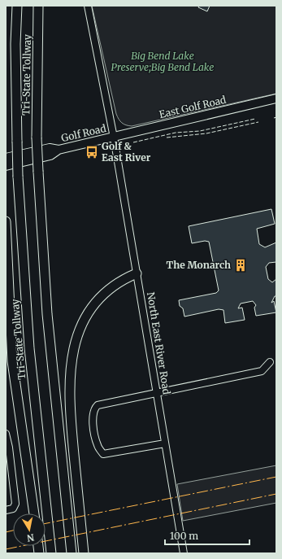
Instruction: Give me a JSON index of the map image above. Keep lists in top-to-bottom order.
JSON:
{
  "streets": {
    "highway": ["Tri-State Tollway"],
    "main road": ["East Golf Road", "Golf Road"],
    "street": ["North East River Road"]
  },
  "crossings": [
    ["East Golf Road", "Golf Road"],
    ["East Golf Road", "North East River Road"],
    ["Golf Road", "North East River Road"]
  ],
  "parks": ["Big Bend Lake Preserve;Big Bend Lake"],
  "places": {
    "bus stop": ["Golf & East River"],
    "building": ["The Monarch"]
  },
  "scale_bar": "100 m",
  "north": "bottom"
}
